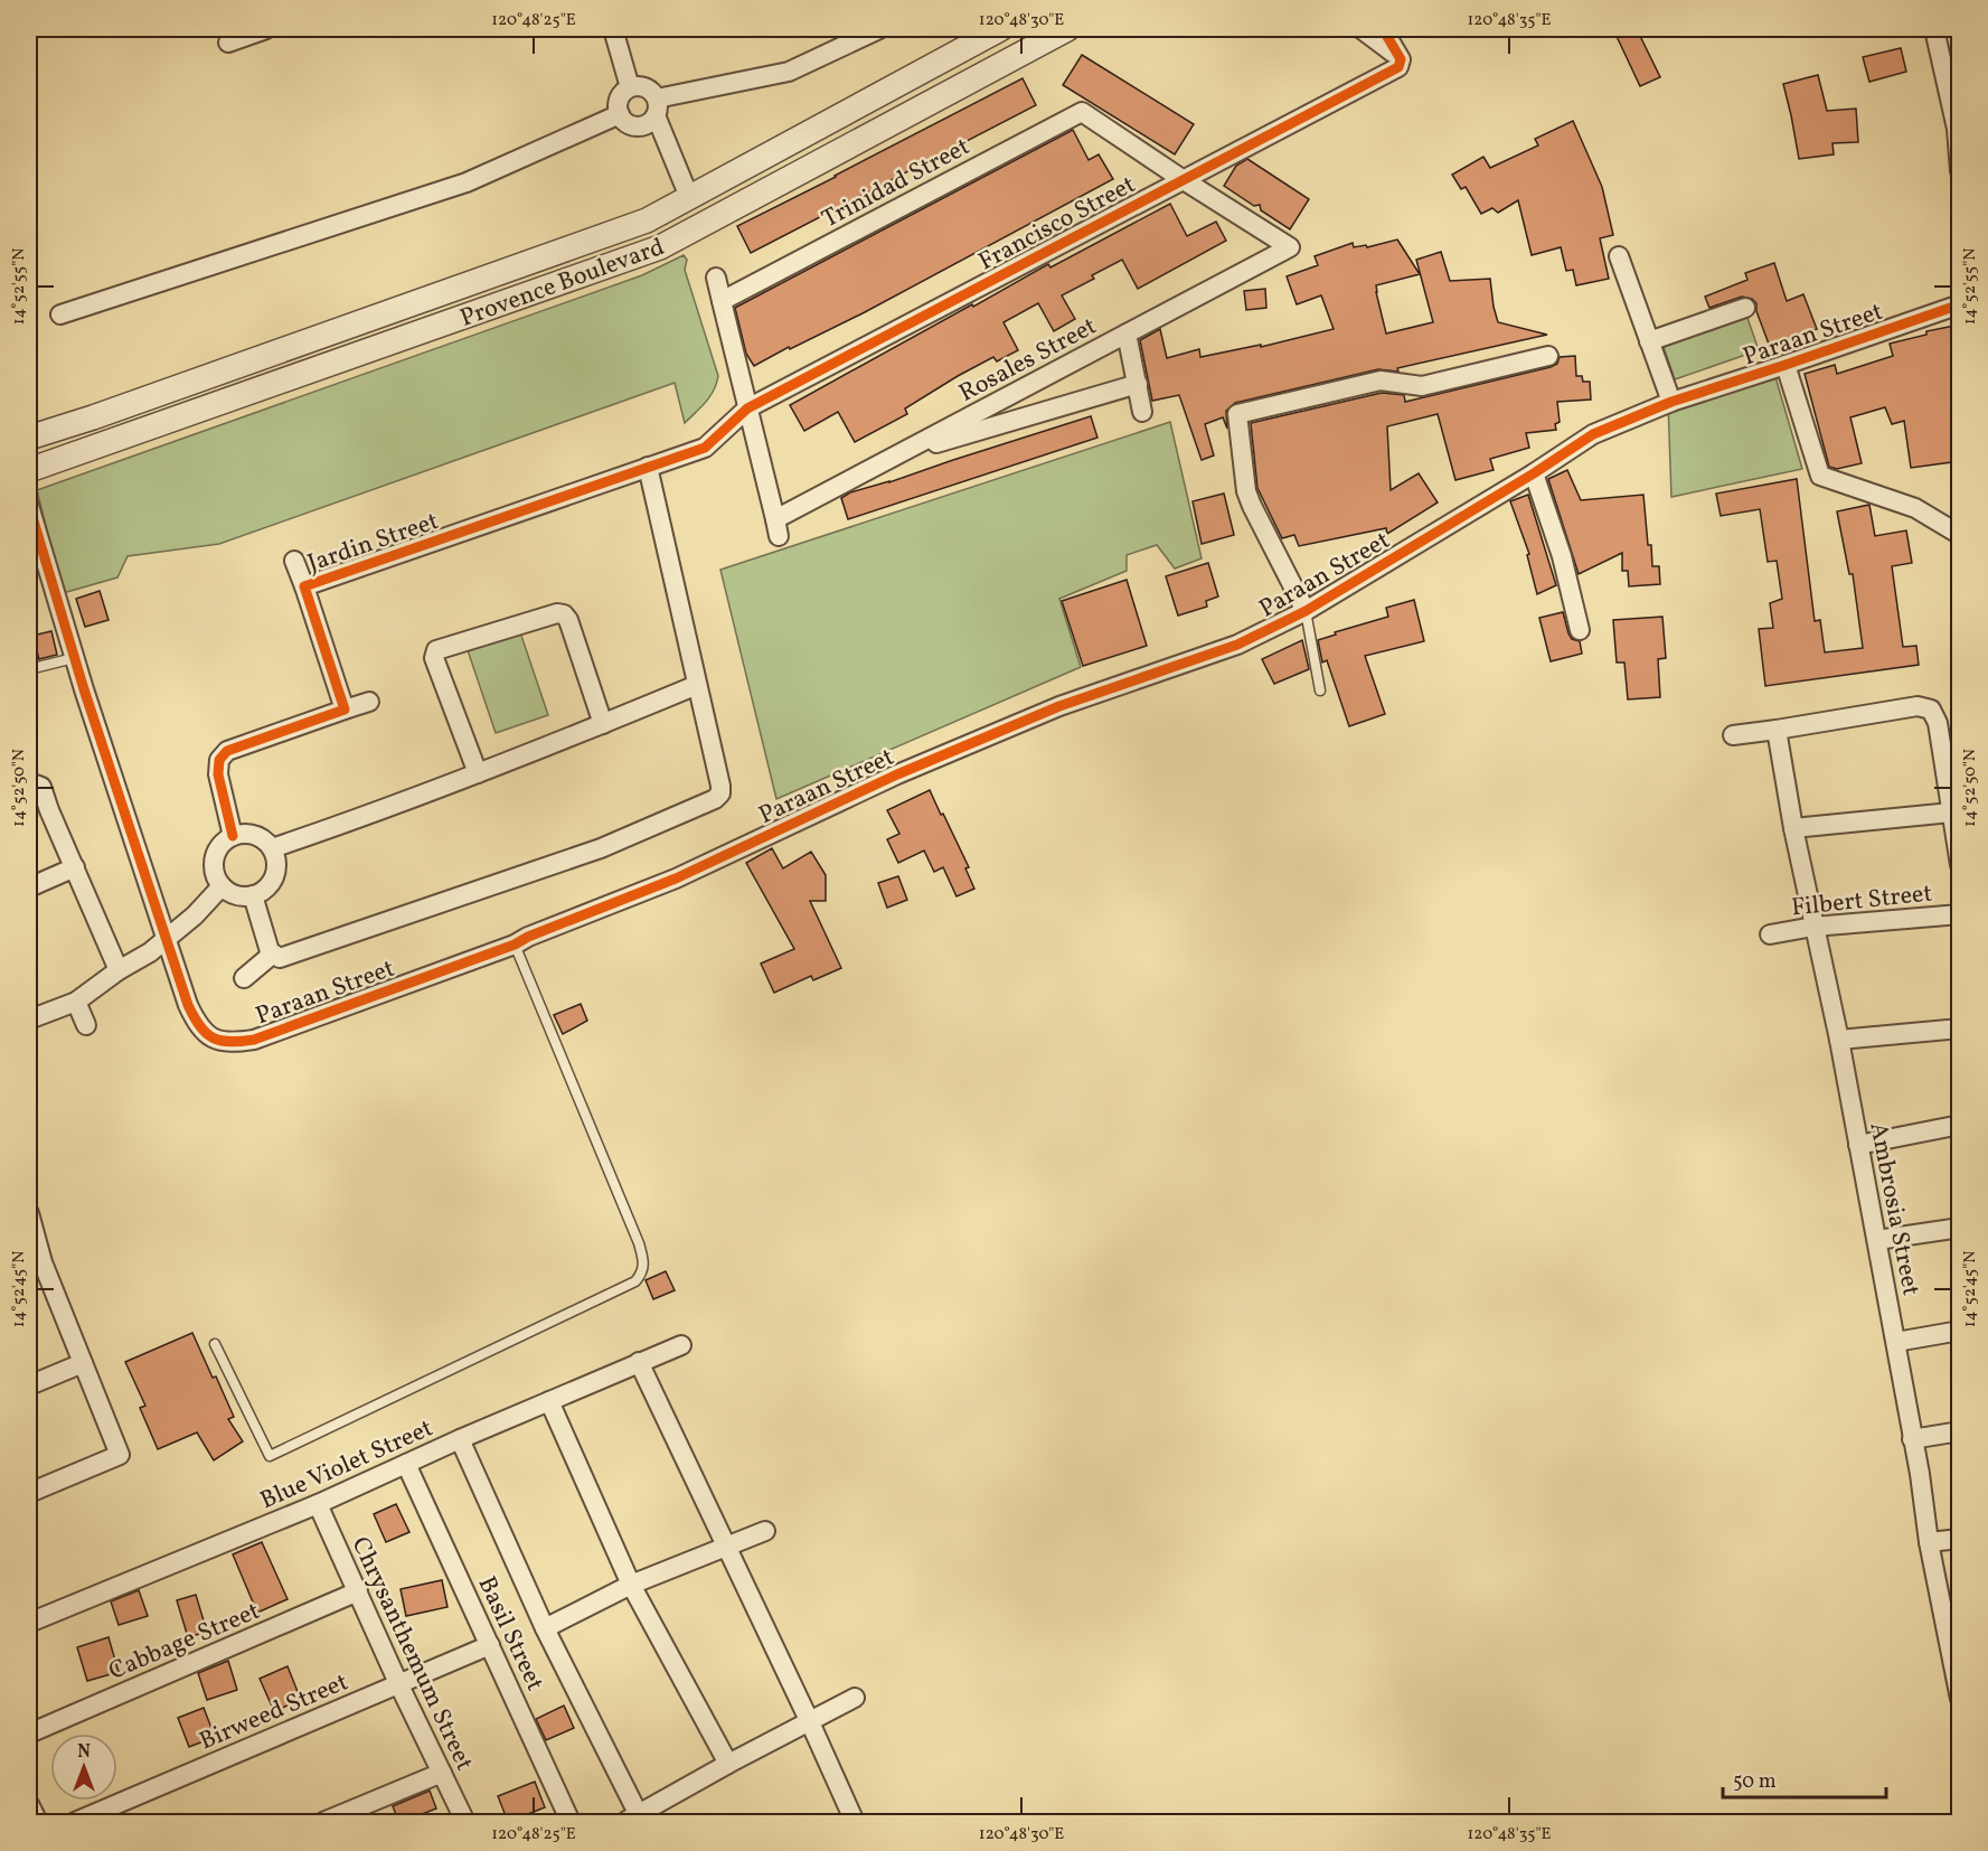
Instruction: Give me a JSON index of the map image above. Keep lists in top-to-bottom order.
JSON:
{
  "streets": {
    "street": [
      "Trinidad Street",
      "Francisco Street",
      "Provence Boulevard",
      "Paraan Street",
      "Rosales Street",
      "Jardin Street",
      "Filbert Street",
      "Ambrosia Street",
      "Blue Violet Street",
      "Basil Street",
      "Cabbage Street",
      "Chrysanthemum Street",
      "Birweed Street"
    ]
  },
  "crossings": [
    ["Trinidad Street", "Francisco Street"],
    ["Trinidad Street", "Rosales Street"],
    ["Francisco Street", "Rosales Street"],
    ["Francisco Street", "Jardin Street"],
    ["Filbert Street", "Ambrosia Street"],
    ["Blue Violet Street", "Basil Street"],
    ["Blue Violet Street", "Chrysanthemum Street"],
    ["Basil Street", "Birweed Street"],
    ["Cabbage Street", "Chrysanthemum Street"],
    ["Chrysanthemum Street", "Birweed Street"]
  ],
  "scale_bar": "50 m",
  "north": "top",
  "coordinates": [
    "120°48'25\"E",
    "120°48'30\"E",
    "120°48'35\"E",
    "14°52'55\"N",
    "14°52'50\"N",
    "14°52'45\"N"
  ]
}
